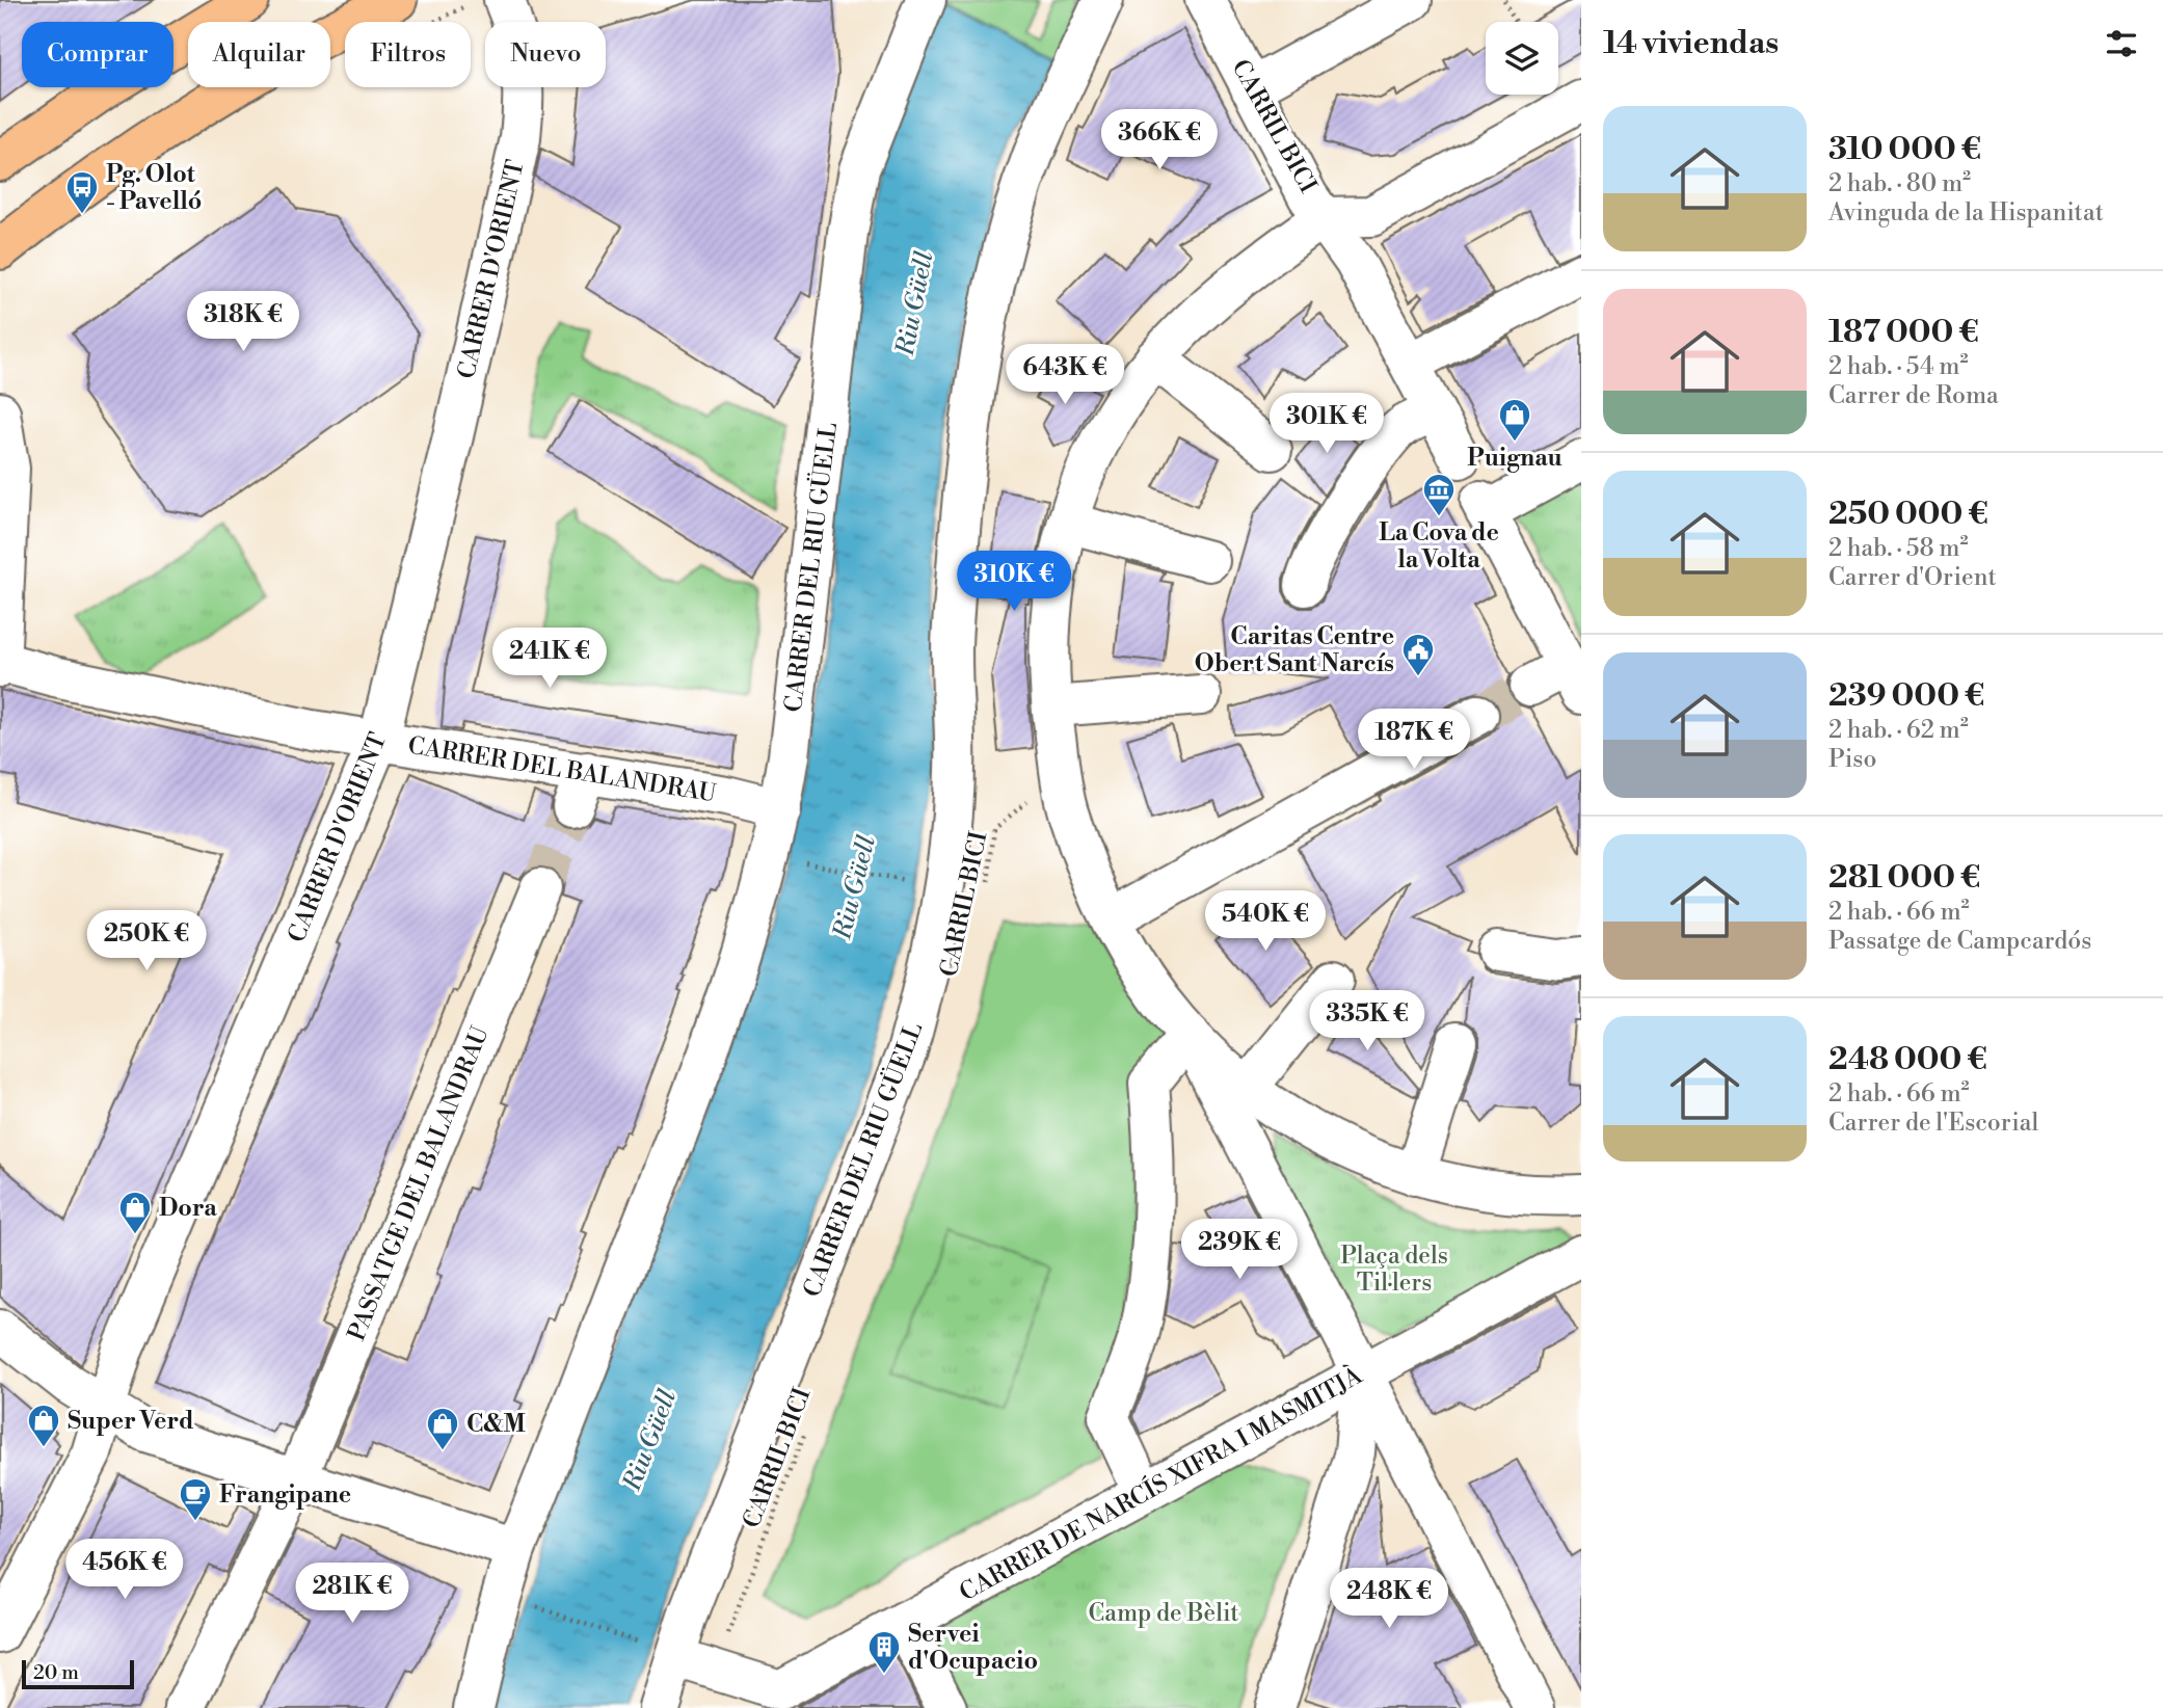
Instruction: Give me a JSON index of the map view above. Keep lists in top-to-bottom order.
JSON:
{
  "streets": {
    "street": [
      "CARRER D'ORIENT",
      "CARRER DEL RIU GÜELL",
      "CARRER DEL BALANDRAU",
      "PASSATGE DEL BALANDRAU",
      "CARRER DE NARCÍS XIFRA I MASMITJÀ"
    ],
    "path": ["CARRIL BICI"]
  },
  "crossings": [
    ["CARRIL BICI", "CARRER DE NARCÍS XIFRA I MASMITJÀ"],
    ["CARRER D'ORIENT", "CARRER DEL BALANDRAU"],
    ["CARRER DEL RIU GÜELL", "CARRER DEL BALANDRAU"]
  ],
  "water": ["Riu Güell"],
  "parks": ["Plaça dels Til·lers", "Camp de Bèlit"],
  "places": {
    "bus stop": ["Pg. Olot - Pavelló"],
    "shop": [
      "Puignau",
      "Dora",
      "Super Verd",
      "C&M"
    ],
    "museum": ["La Cova de la Volta"],
    "public building": ["Caritas Centre Obert Sant Narcís"],
    "cafe": ["Frangipane"],
    "building": ["Servei d'Ocupacio"]
  },
  "scale_bar": "20 m",
  "page": {
    "heading": "14 viviendas",
    "chip": [
      "Comprar",
      "Alquilar",
      "Filtros",
      "Nuevo"
    ],
    "list": [
      {
        "name": "310 000 €",
        "note": "2 hab. · 80 m² · Avinguda de la Hispanitat"
      },
      {
        "name": "187 000 €",
        "note": "2 hab. · 54 m² · Carrer de Roma"
      },
      {
        "name": "250 000 €",
        "note": "2 hab. · 58 m² · Carrer d'Orient"
      },
      {
        "name": "239 000 €",
        "note": "2 hab. · 62 m² · Piso"
      },
      {
        "name": "281 000 €",
        "note": "2 hab. · 66 m² · Passatge de Campcardós"
      },
      {
        "name": "248 000 €",
        "note": "2 hab. · 66 m² · Carrer de l'Escorial"
      }
    ],
    "price": [
      "366K €",
      "318K €",
      "643K €",
      "301K €",
      "310K €",
      "241K €",
      "187K €",
      "540K €",
      "250K €",
      "335K €",
      "239K €",
      "456K €",
      "281K €",
      "248K €"
    ],
    "scale": "20 m"
  }
}
